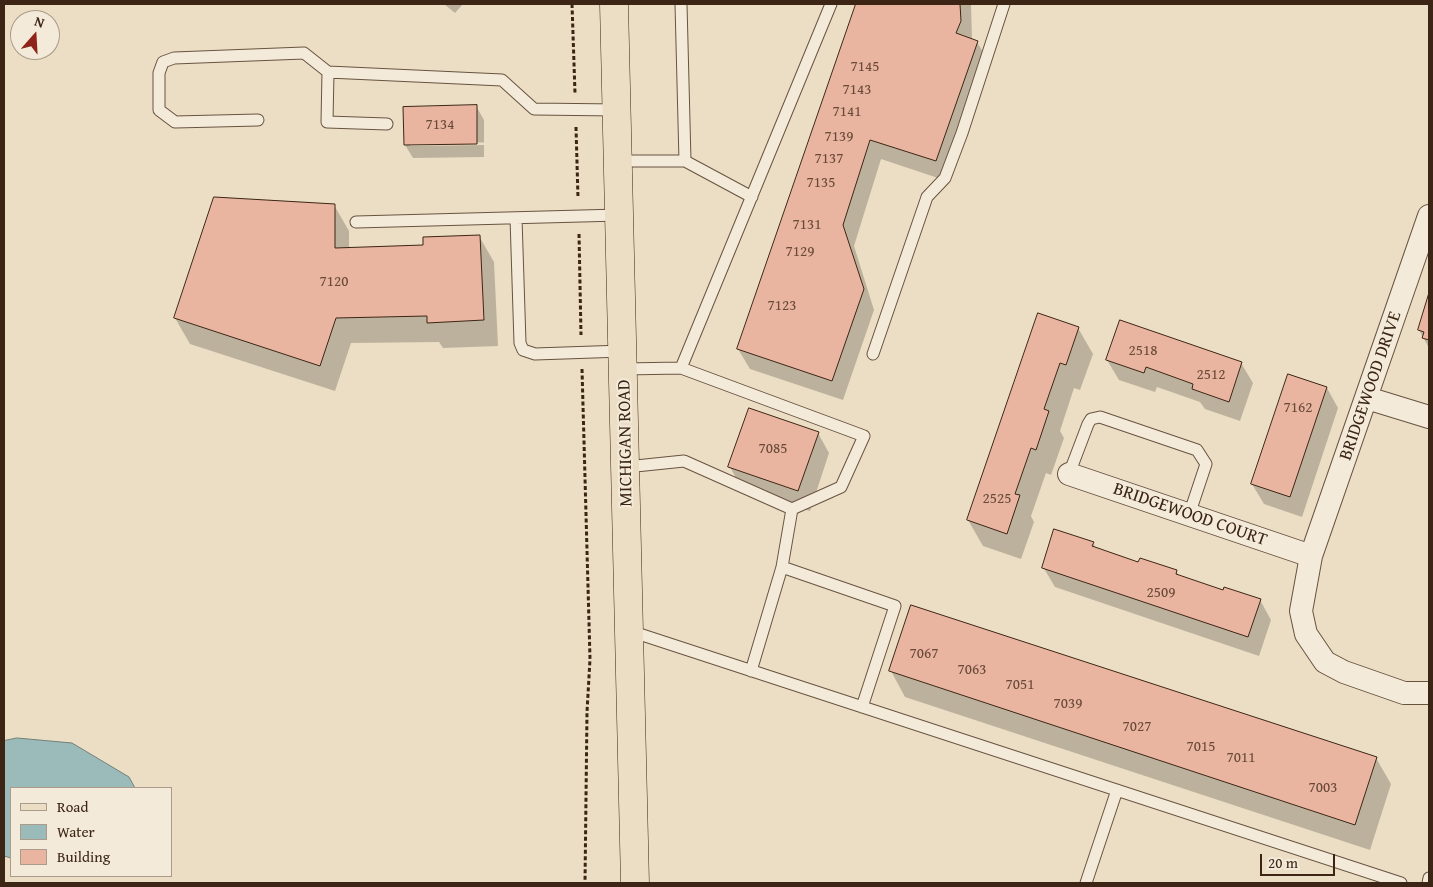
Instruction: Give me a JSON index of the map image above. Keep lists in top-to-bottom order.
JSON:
{
  "streets": {
    "main road": ["MICHIGAN ROAD"],
    "street": ["BRIDGEWOOD DRIVE", "BRIDGEWOOD COURT"]
  },
  "crossings": [
    ["BRIDGEWOOD DRIVE", "BRIDGEWOOD COURT"]
  ],
  "house_numbers": [
    "7145",
    "7143",
    "7141",
    "7134",
    "7139",
    "7137",
    "7135",
    "7131",
    "7129",
    "7120",
    "7123",
    "2518",
    "2512",
    "7162",
    "7085",
    "2525",
    "2509",
    "7067",
    "7063",
    "7051",
    "7039",
    "7027",
    "7015",
    "7011",
    "7003"
  ],
  "legend": ["Road", "Water", "Building"],
  "scale_bar": "20 m",
  "north": "top"
}
